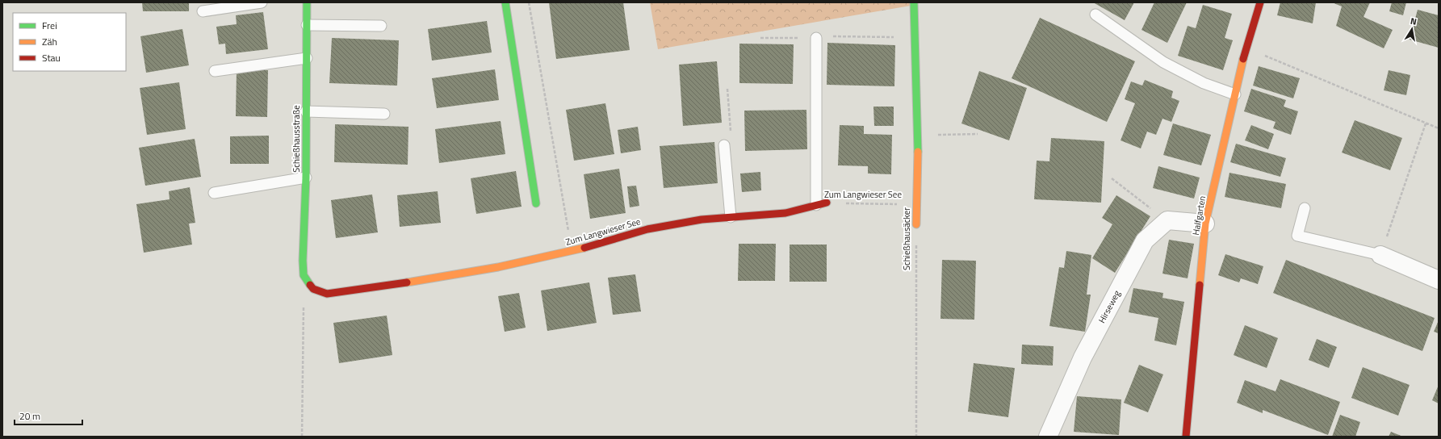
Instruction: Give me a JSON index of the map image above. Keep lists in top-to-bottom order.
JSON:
{
  "streets": {
    "street": [
      "Schießhausstraße",
      "Zum Langwieser See",
      "Halfgarten",
      "Schießhausäcker",
      "Hirseweg"
    ]
  },
  "crossings": [
    ["Schießhausstraße", "Zum Langwieser See"],
    ["Zum Langwieser See", "Schießhausäcker"]
  ],
  "legend": ["Frei", "Zäh", "Stau"],
  "scale_bar": "20 m",
  "north": "top"
}
